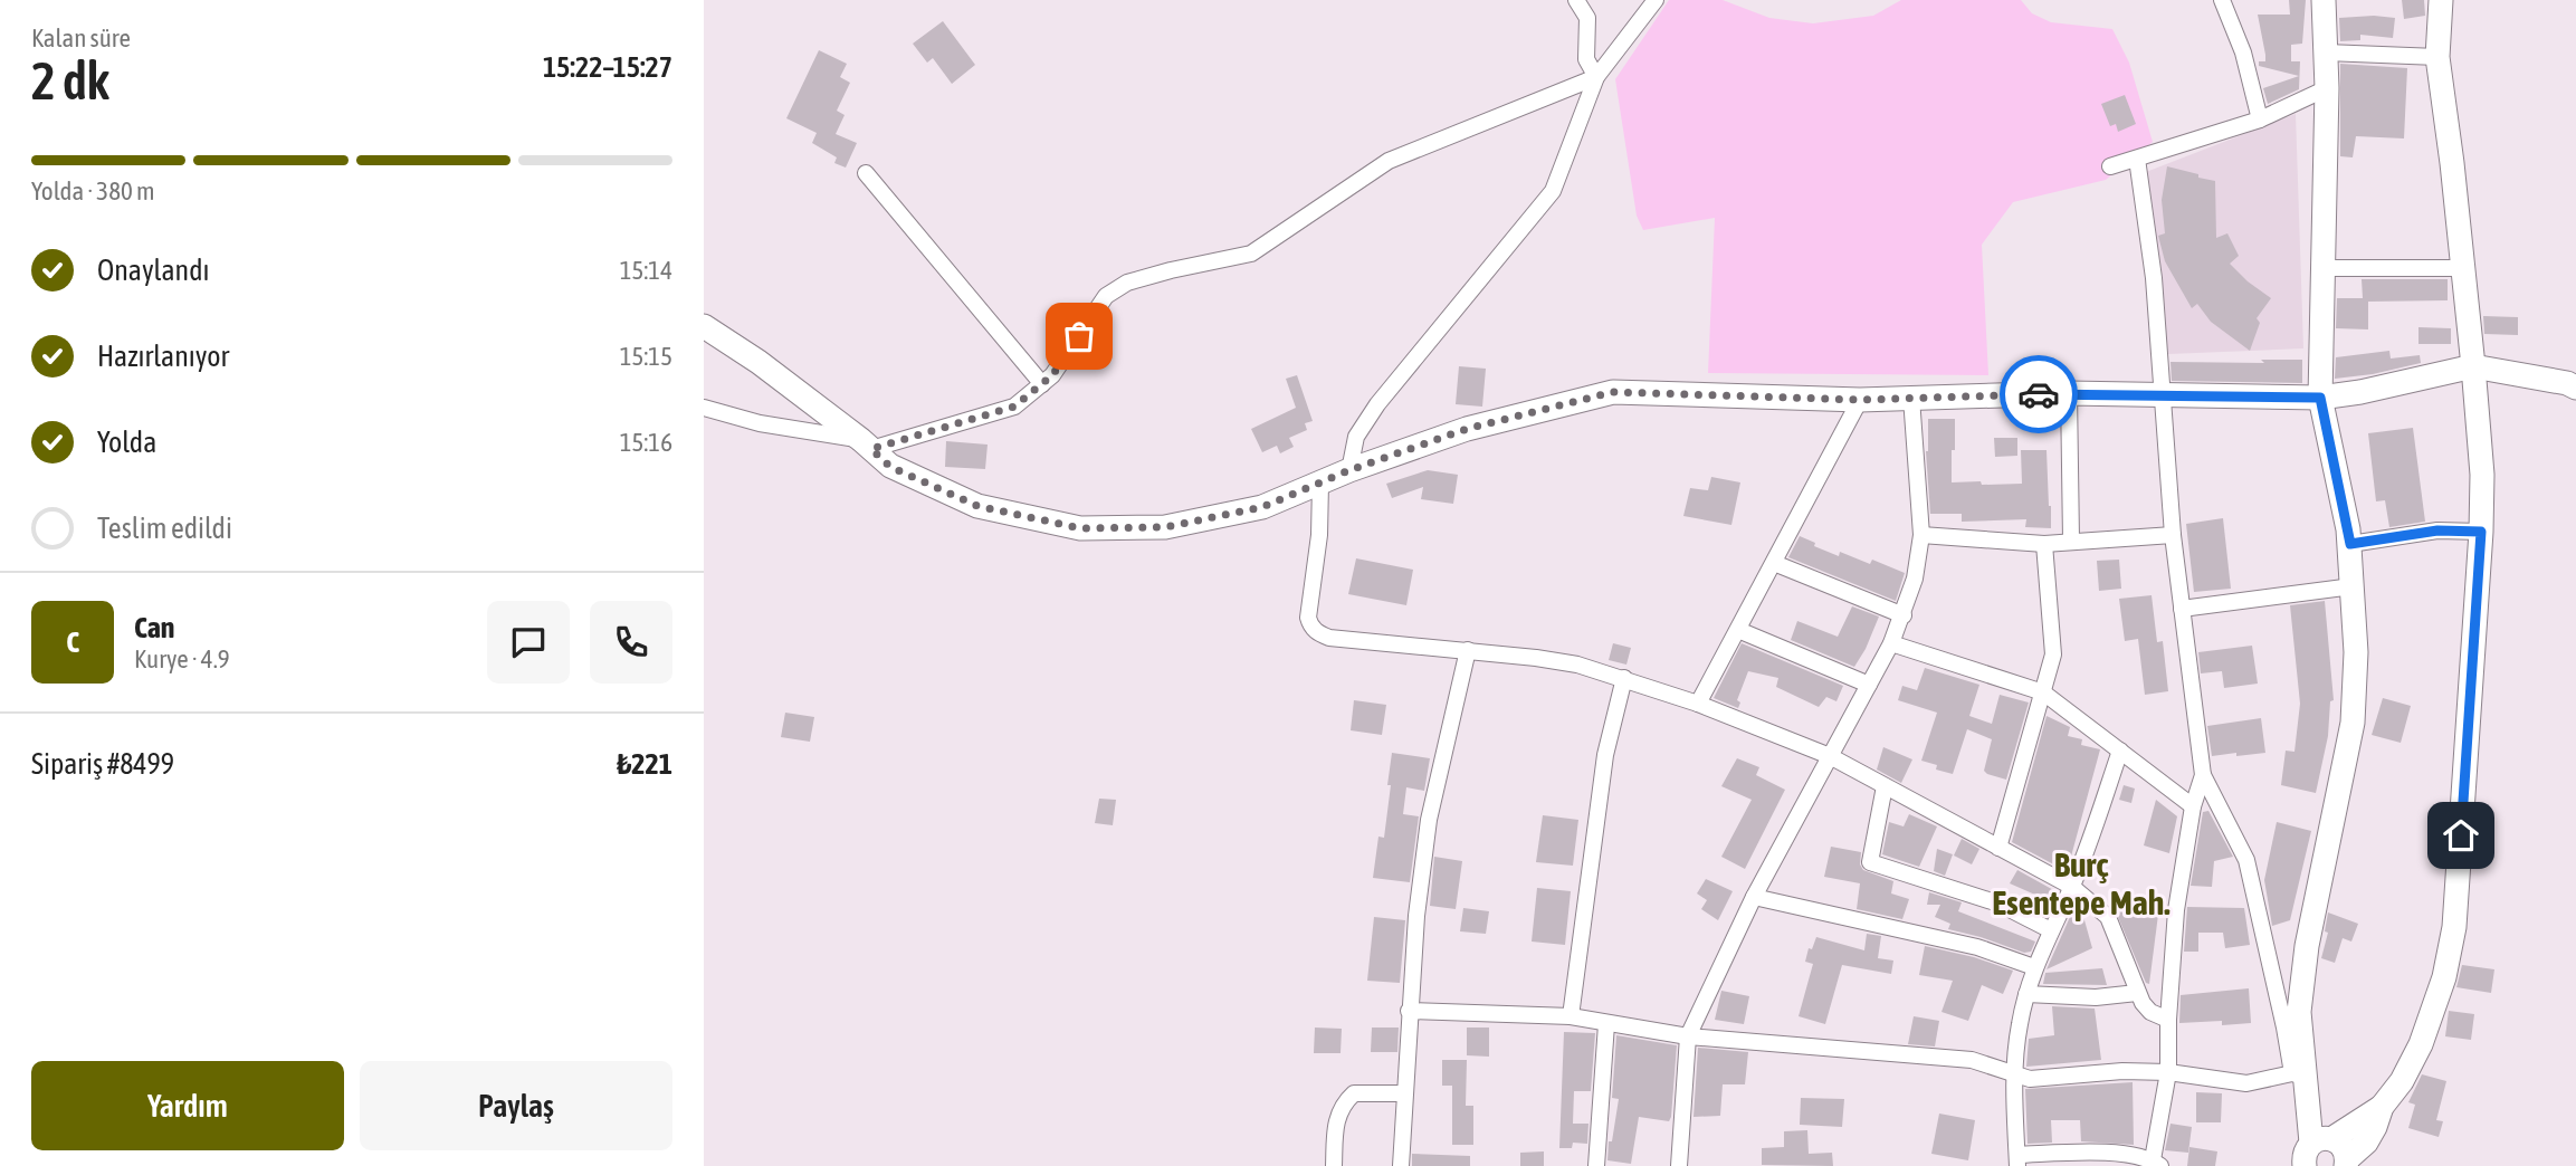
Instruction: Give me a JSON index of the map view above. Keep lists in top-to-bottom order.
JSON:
{
  "districts": ["Burç Esentepe Mah."],
  "page": {
    "heading": ["2 dk", "Kalan süre", "15:22–15:27"],
    "panel": [
      "Can",
      "Kurye · 4.9",
      "Sipariş #8499",
      "₺221"
    ],
    "bar": "Yolda · 380 m",
    "list": [
      ["Onaylandı", "15:14"],
      ["Hazırlanıyor", "15:15"],
      ["Yolda", "15:16"],
      "Teslim edildi"
    ],
    "round": "C",
    "buttons": ["Yardım", "Paylaş"]
  }
}
